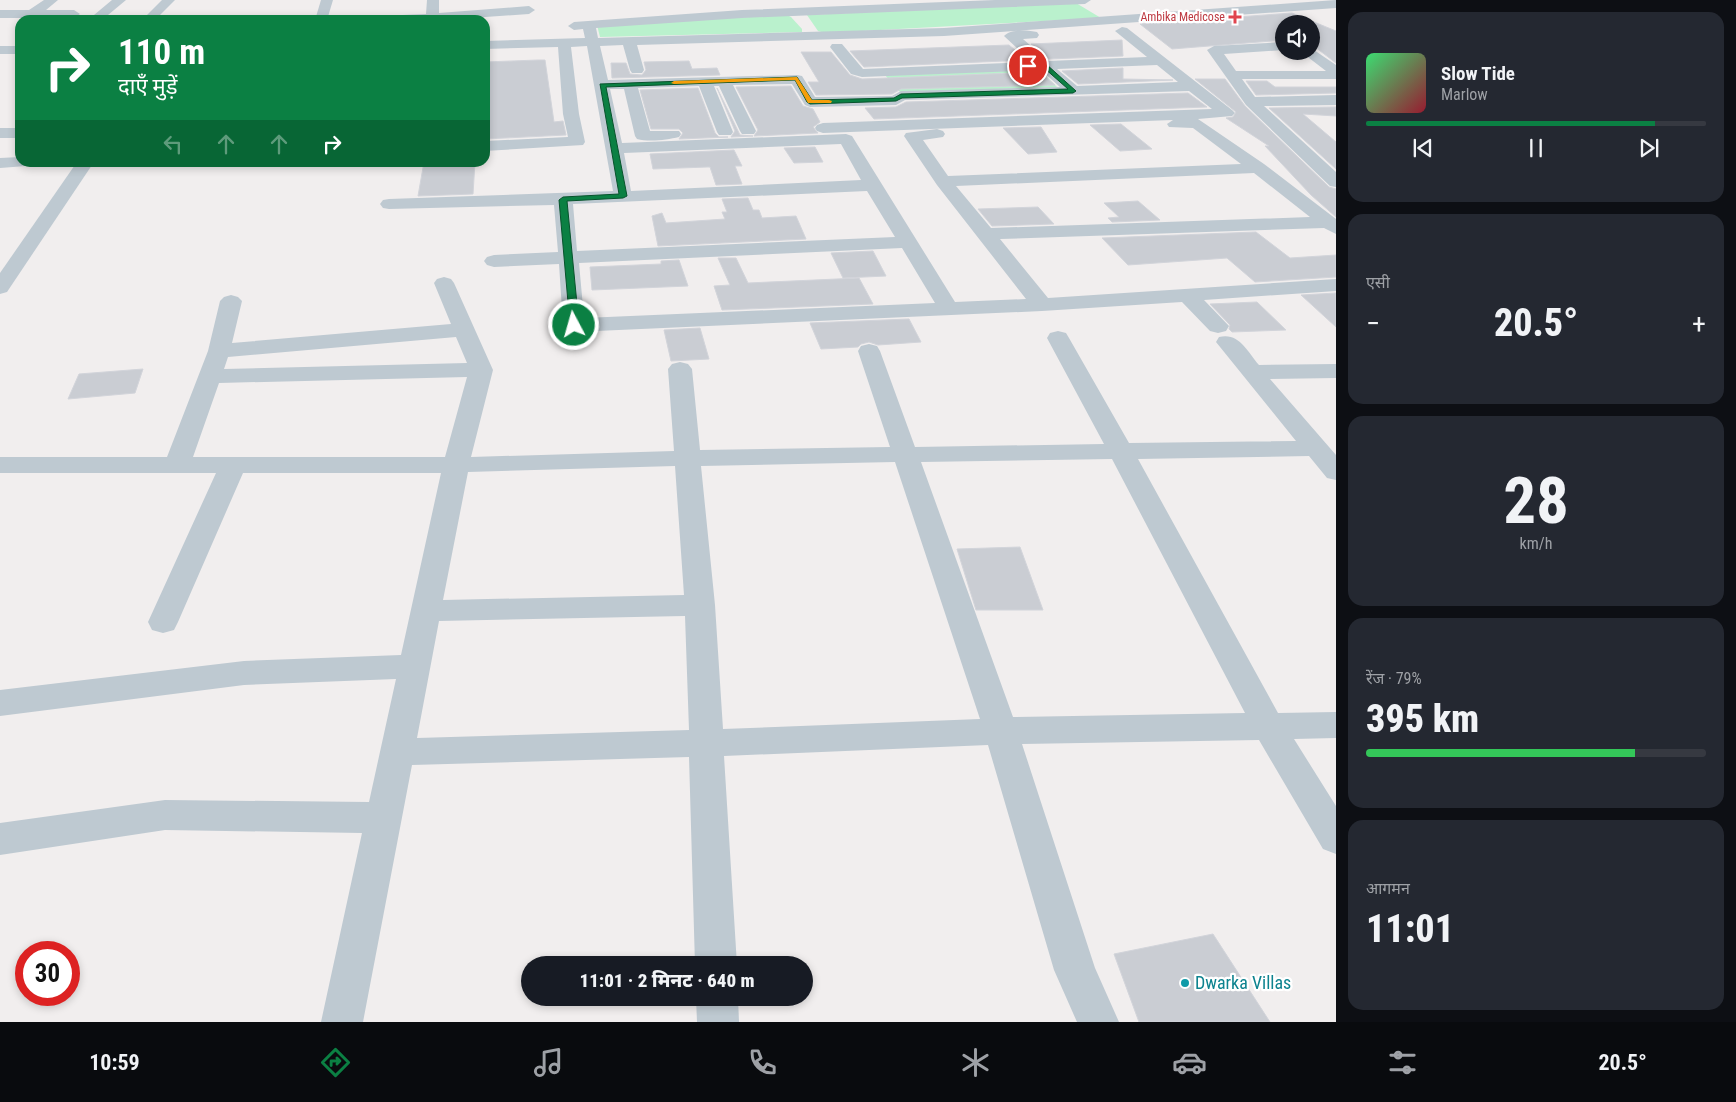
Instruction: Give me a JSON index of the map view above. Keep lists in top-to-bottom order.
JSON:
{
  "places": {
    "health": ["Ambika Medicose"],
    "other": ["Dwarka Villas"]
  },
  "page": {
    "turn": ["110 m", "दाएँ मुड़ें"],
    "song": ["Slow Tide", "Marlow"],
    "tile": [
      "एसी",
      ["28", "km/h"],
      ["रेंज · 79%", "395 km"],
      ["आगमन", "11:01"]
    ],
    "heat": ["−", "20.5°", "+"],
    "limit": "30",
    "trip": "11:01 · 2 मिनट · 640 m",
    "tabs": ["10:59", "20.5°"]
  }
}
